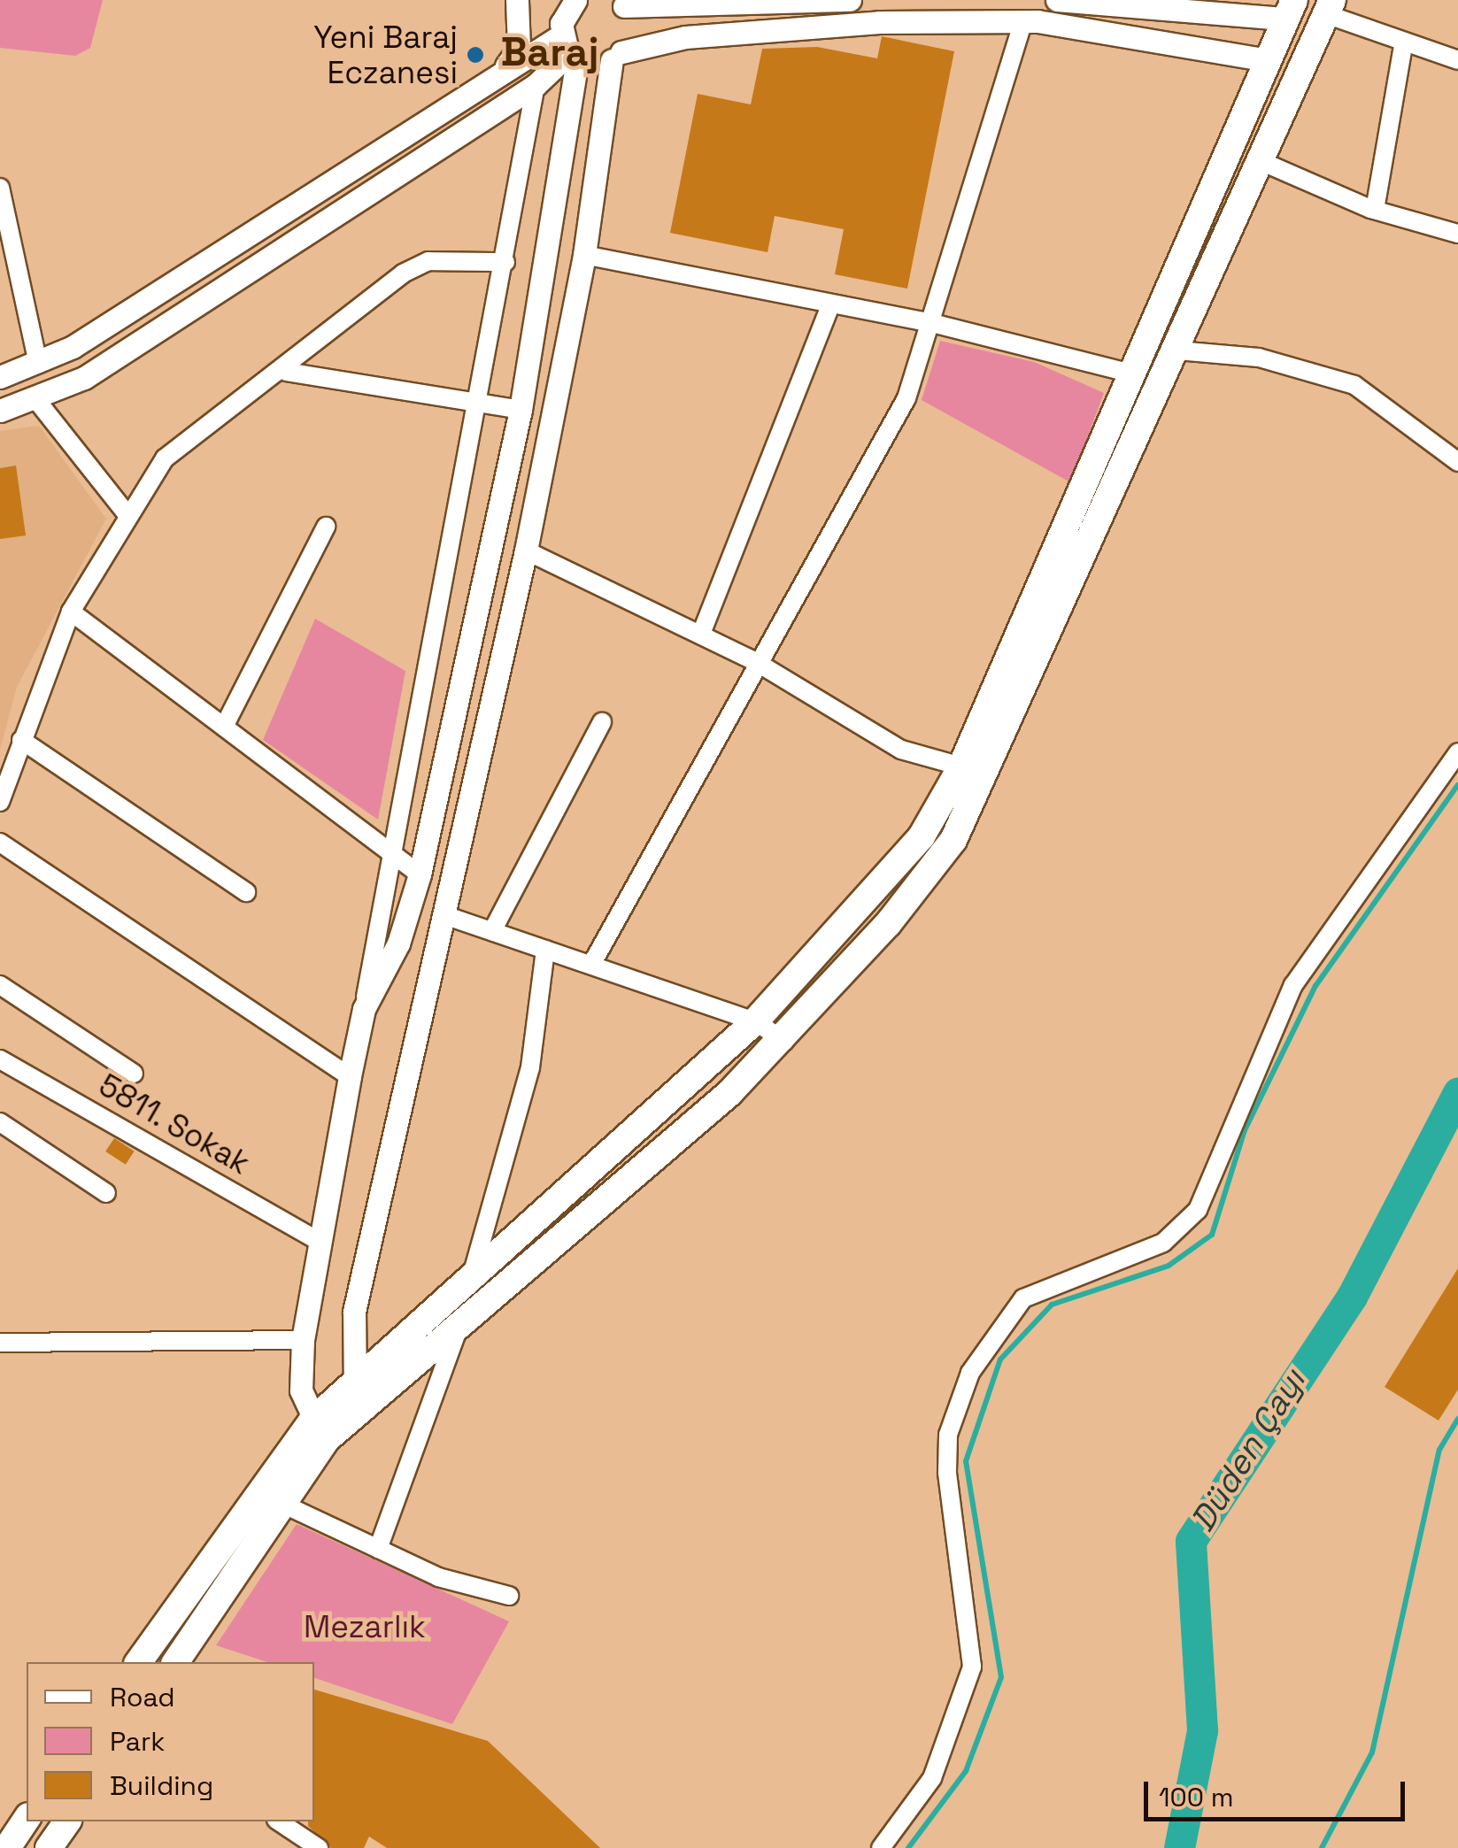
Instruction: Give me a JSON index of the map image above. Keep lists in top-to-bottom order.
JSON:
{
  "streets": {
    "street": ["5811. Sokak"]
  },
  "districts": ["Baraj"],
  "water": ["Düden Çayı"],
  "parks": ["Mezarlık"],
  "places": ["Yeni Baraj Eczanesi"],
  "legend": ["Road", "Park", "Building"],
  "scale_bar": "100 m"
}
